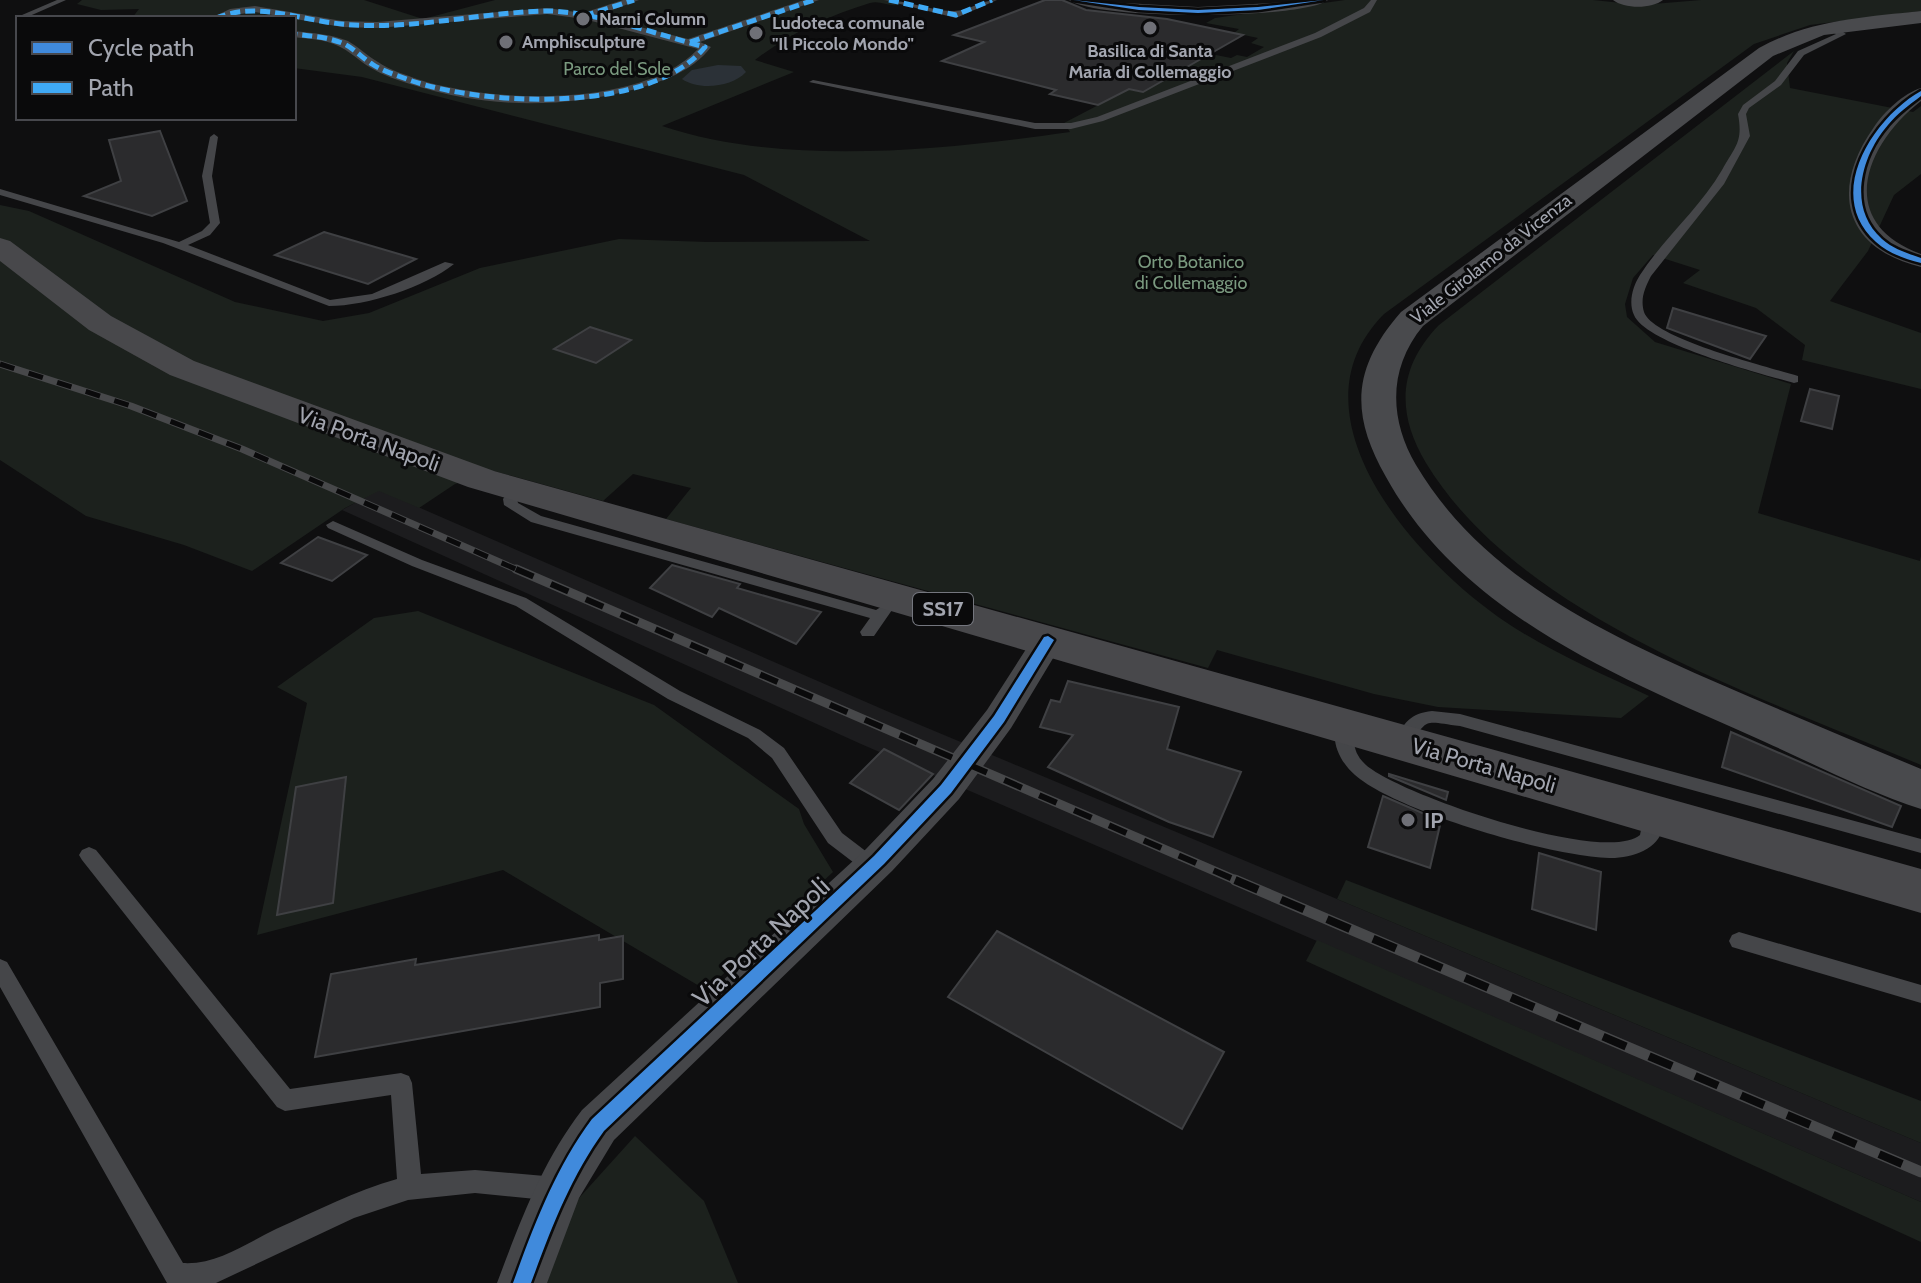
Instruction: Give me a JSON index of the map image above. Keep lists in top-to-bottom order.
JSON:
{
  "streets": {
    "main road": ["Viale Girolamo da Vicenza", "Via Porta Napoli", "SS17"]
  },
  "parks": ["Parco del Sole", "Orto Botanico di Collemaggio"],
  "places": [
    "Narni Column",
    "Basilica di Santa Maria di Collemaggio",
    "Ludoteca comunale \"Il Piccolo Mondo\"",
    "Amphisculpture",
    "IP"
  ],
  "legend": ["Cycle path", "Path"]
}
